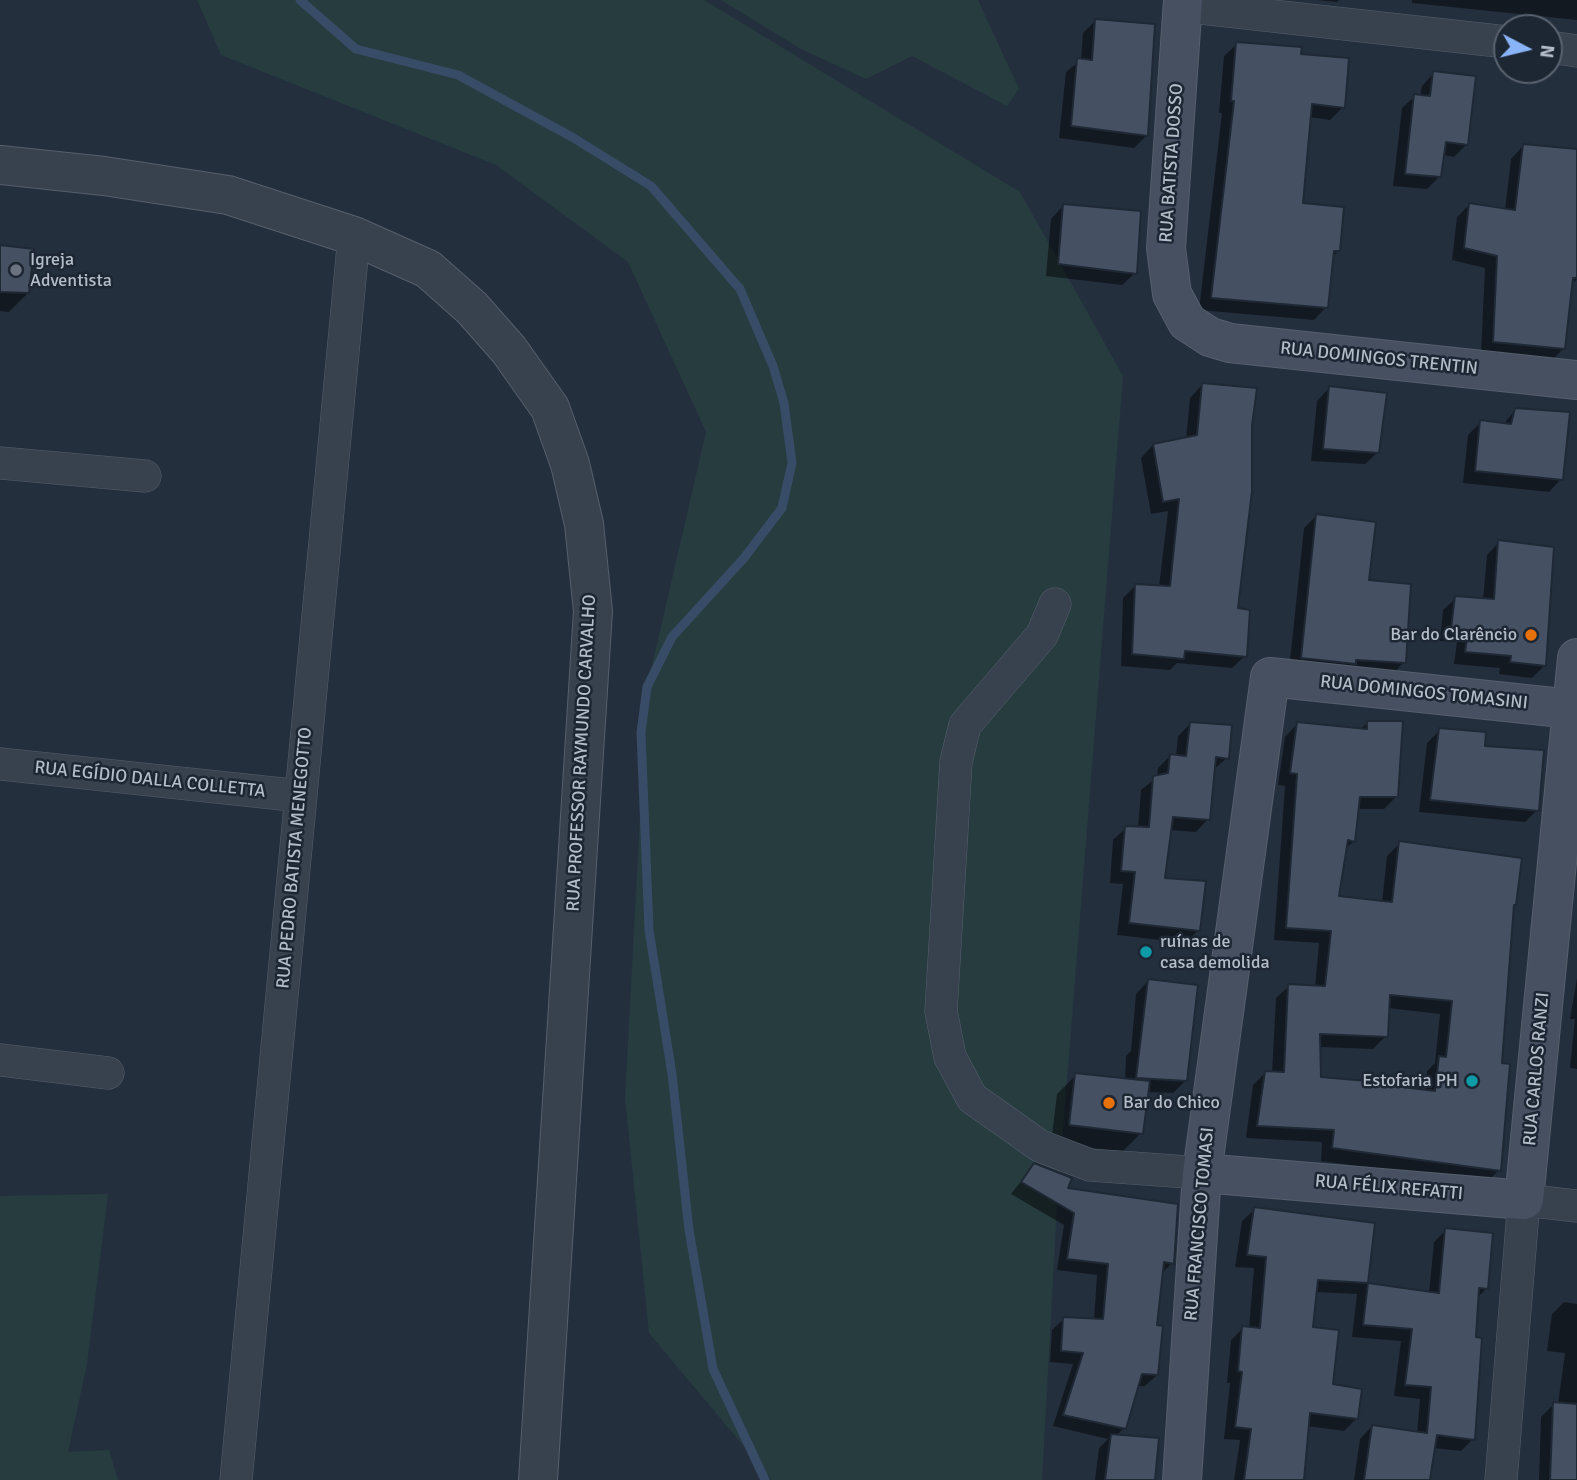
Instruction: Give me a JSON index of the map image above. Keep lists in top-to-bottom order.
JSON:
{
  "streets": {
    "main road": [
      "RUA BATISTA DOSSO",
      "RUA DOMINGOS TRENTIN",
      "RUA DOMINGOS TOMASINI",
      "RUA CARLOS RANZI",
      "RUA FÉLIX REFATTI",
      "RUA FRANCISCO TOMASI"
    ],
    "street": ["RUA PROFESSOR RAYMUNDO CARVALHO", "RUA EGÍDIO DALLA COLLETTA", "RUA PEDRO BATISTA MENEGOTTO"]
  },
  "crossings": [
    ["RUA BATISTA DOSSO", "RUA DOMINGOS TRENTIN"],
    ["RUA DOMINGOS TOMASINI", "RUA CARLOS RANZI"],
    ["RUA DOMINGOS TOMASINI", "RUA FRANCISCO TOMASI"],
    ["RUA PROFESSOR RAYMUNDO CARVALHO", "RUA PEDRO BATISTA MENEGOTTO"],
    ["RUA EGÍDIO DALLA COLLETTA", "RUA PEDRO BATISTA MENEGOTTO"],
    ["RUA CARLOS RANZI", "RUA FÉLIX REFATTI"],
    ["RUA FÉLIX REFATTI", "RUA FRANCISCO TOMASI"]
  ],
  "places": [
    "Igreja Adventista",
    "Bar do Clarêncio",
    "ruínas de casa demolida",
    "Estofaria PH",
    "Bar do Chico"
  ],
  "north": "right"
}
